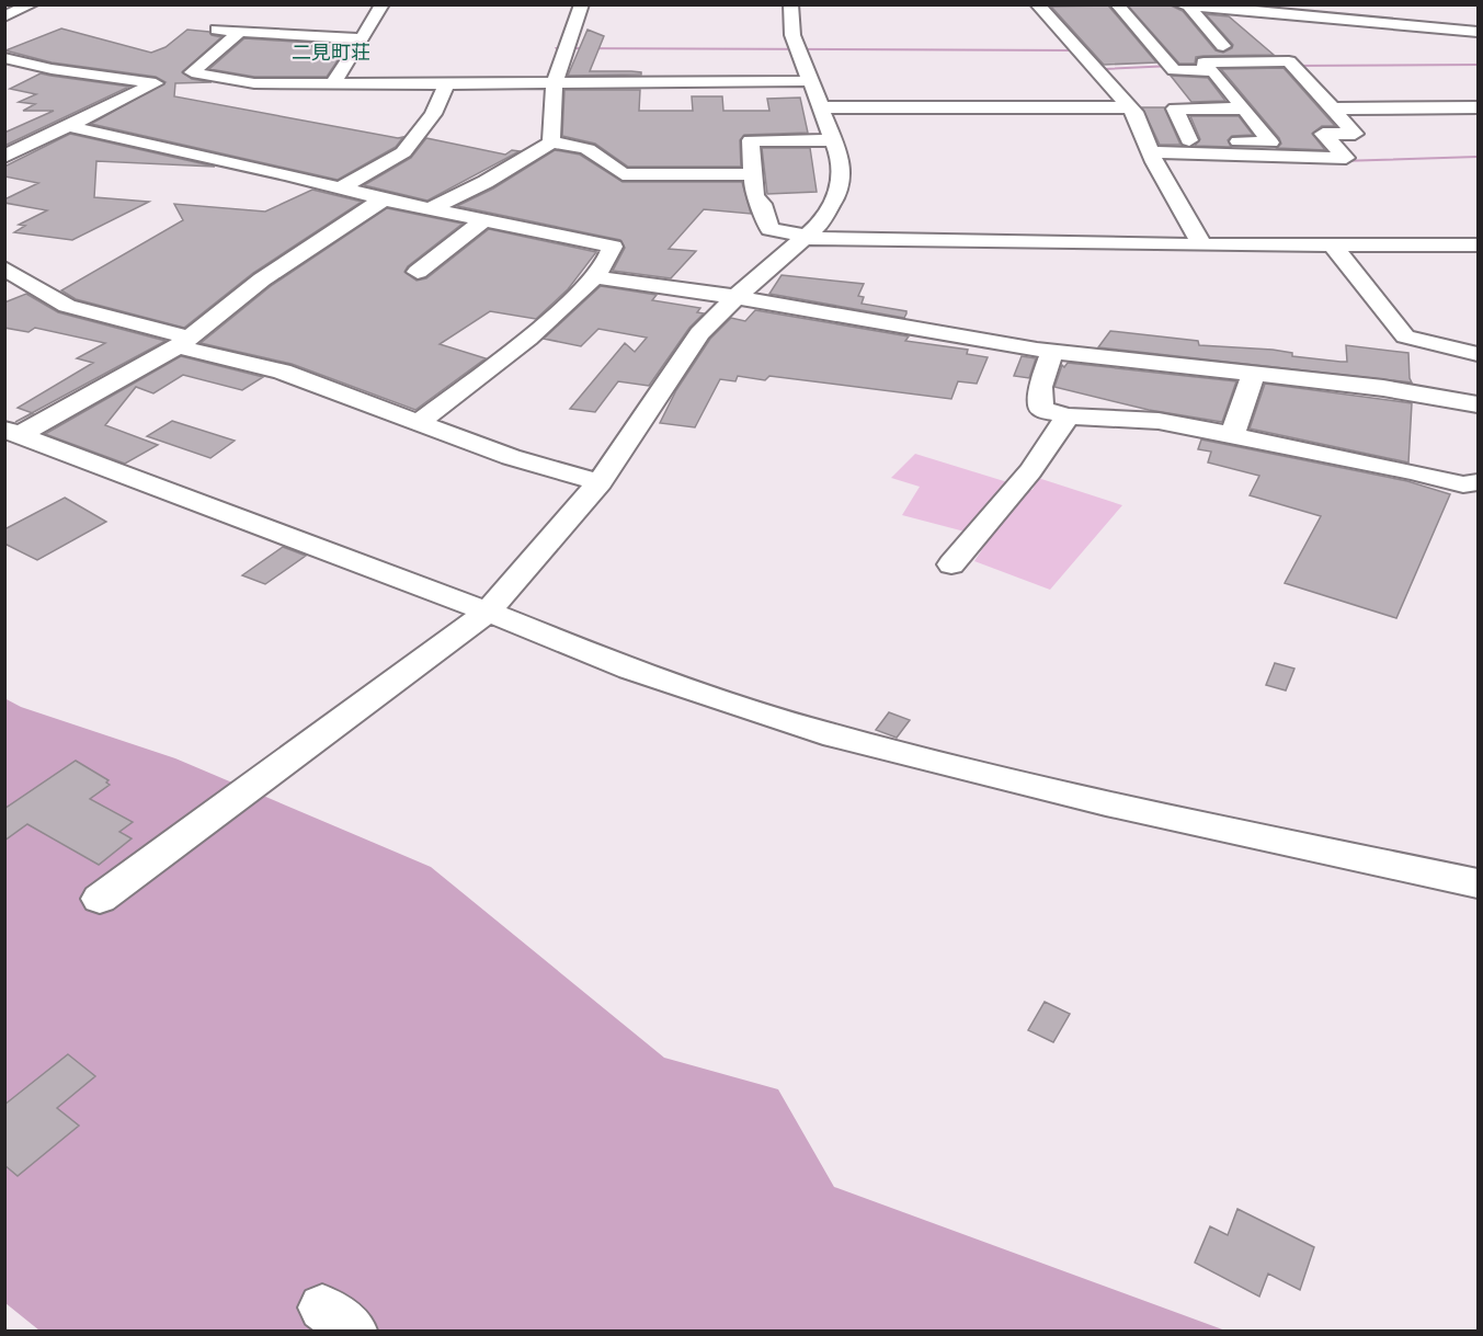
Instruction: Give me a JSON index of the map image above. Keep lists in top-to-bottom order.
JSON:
{
  "districts": ["二見町荘"]
}
